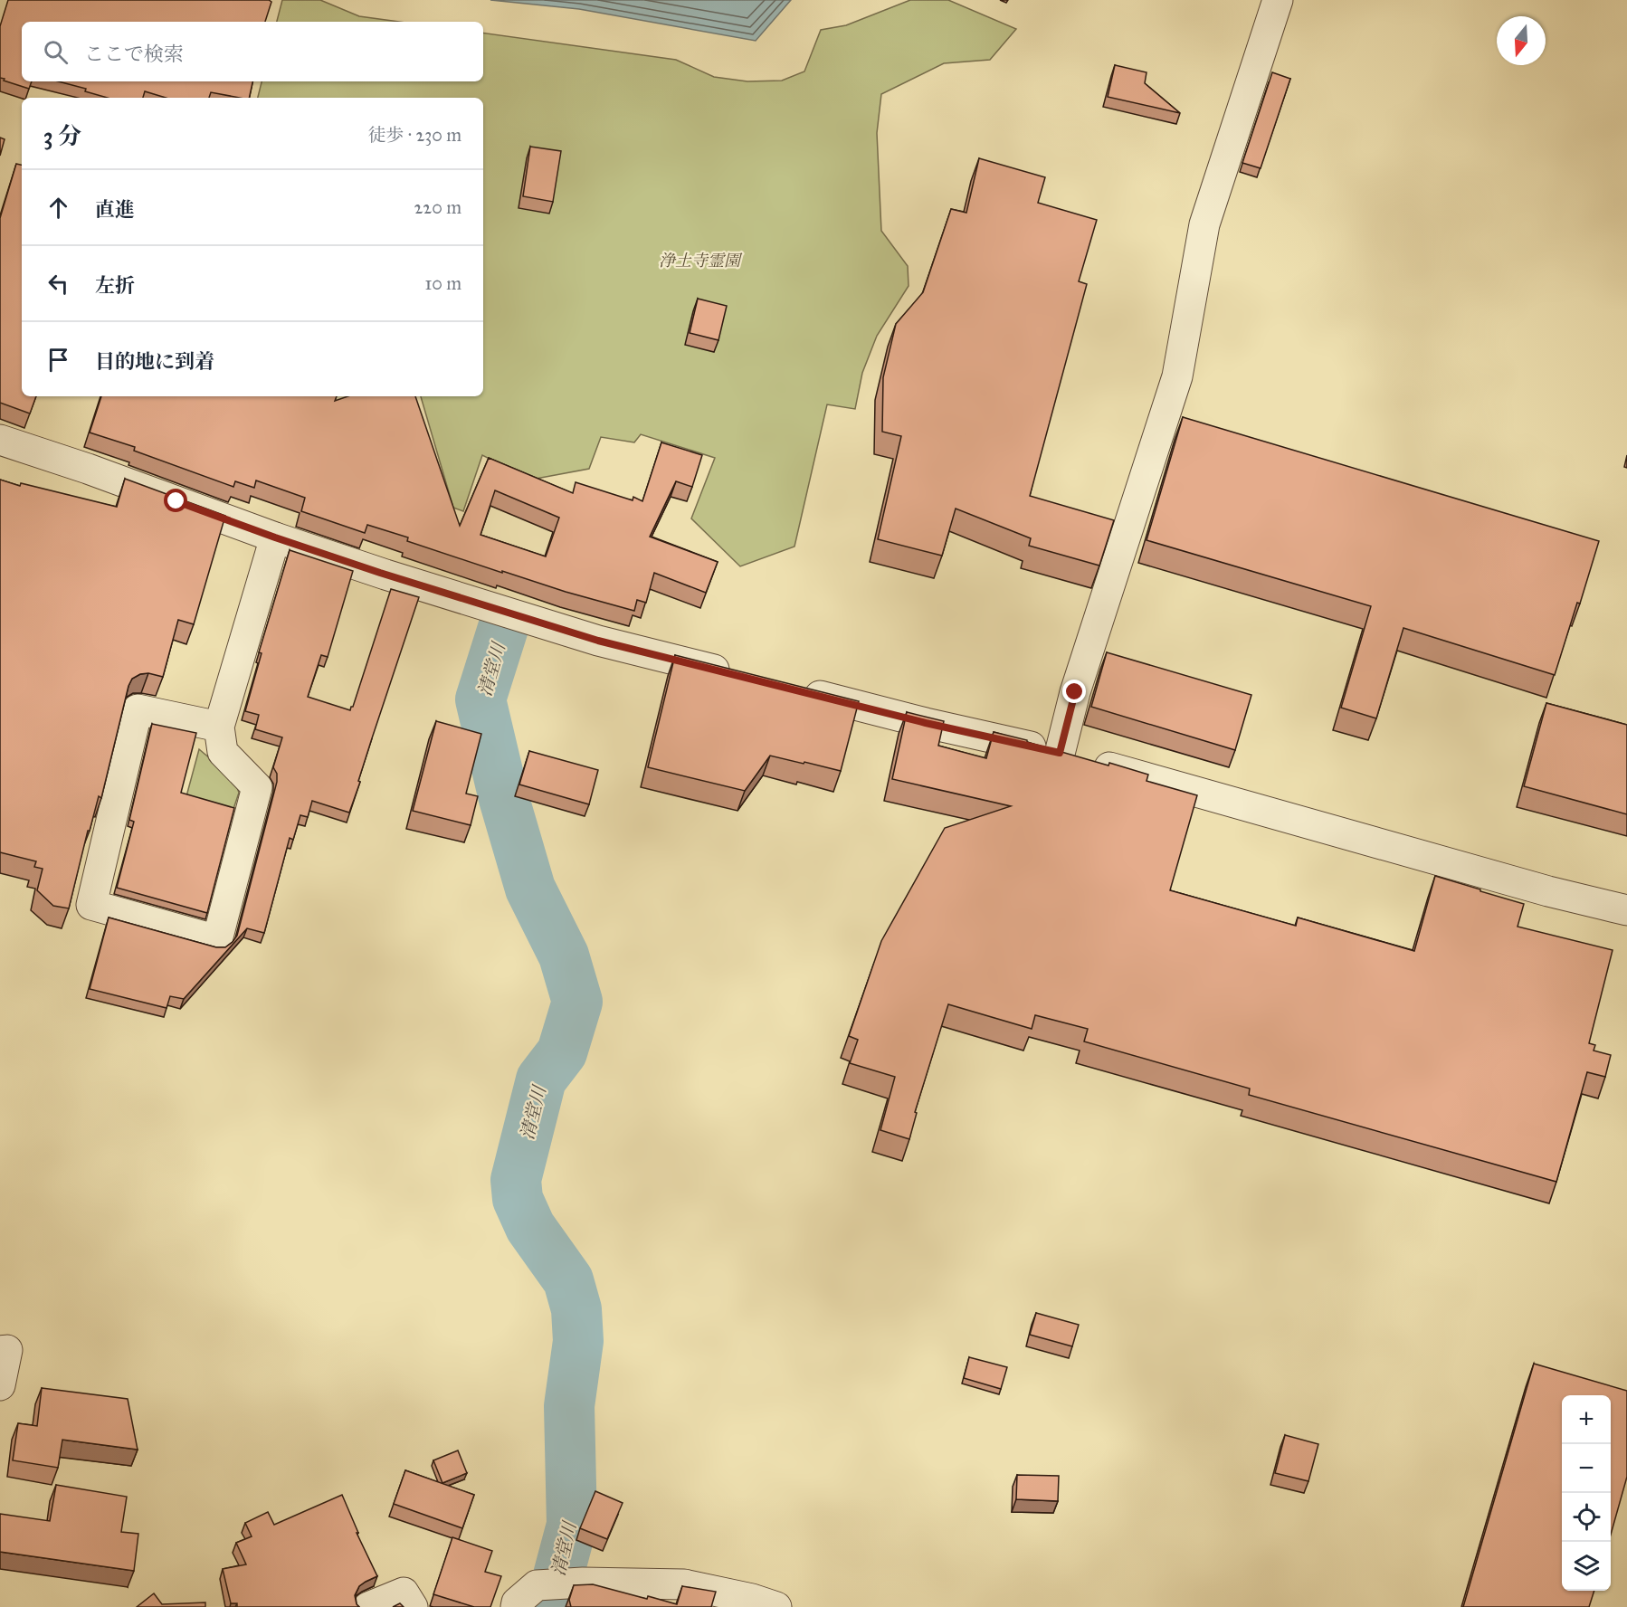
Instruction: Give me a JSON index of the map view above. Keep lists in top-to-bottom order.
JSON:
{
  "water": ["清堂川"],
  "parks": ["浄土寺霊園"],
  "north": "bottom",
  "page": {
    "search": "ここで検索",
    "heading": ["3 分", "徒歩 · 230 m"],
    "list": [
      ["直進", "220 m"],
      ["左折", "10 m"],
      "目的地に到着"
    ],
    "map_buttons": ["+", "−"]
  }
}
